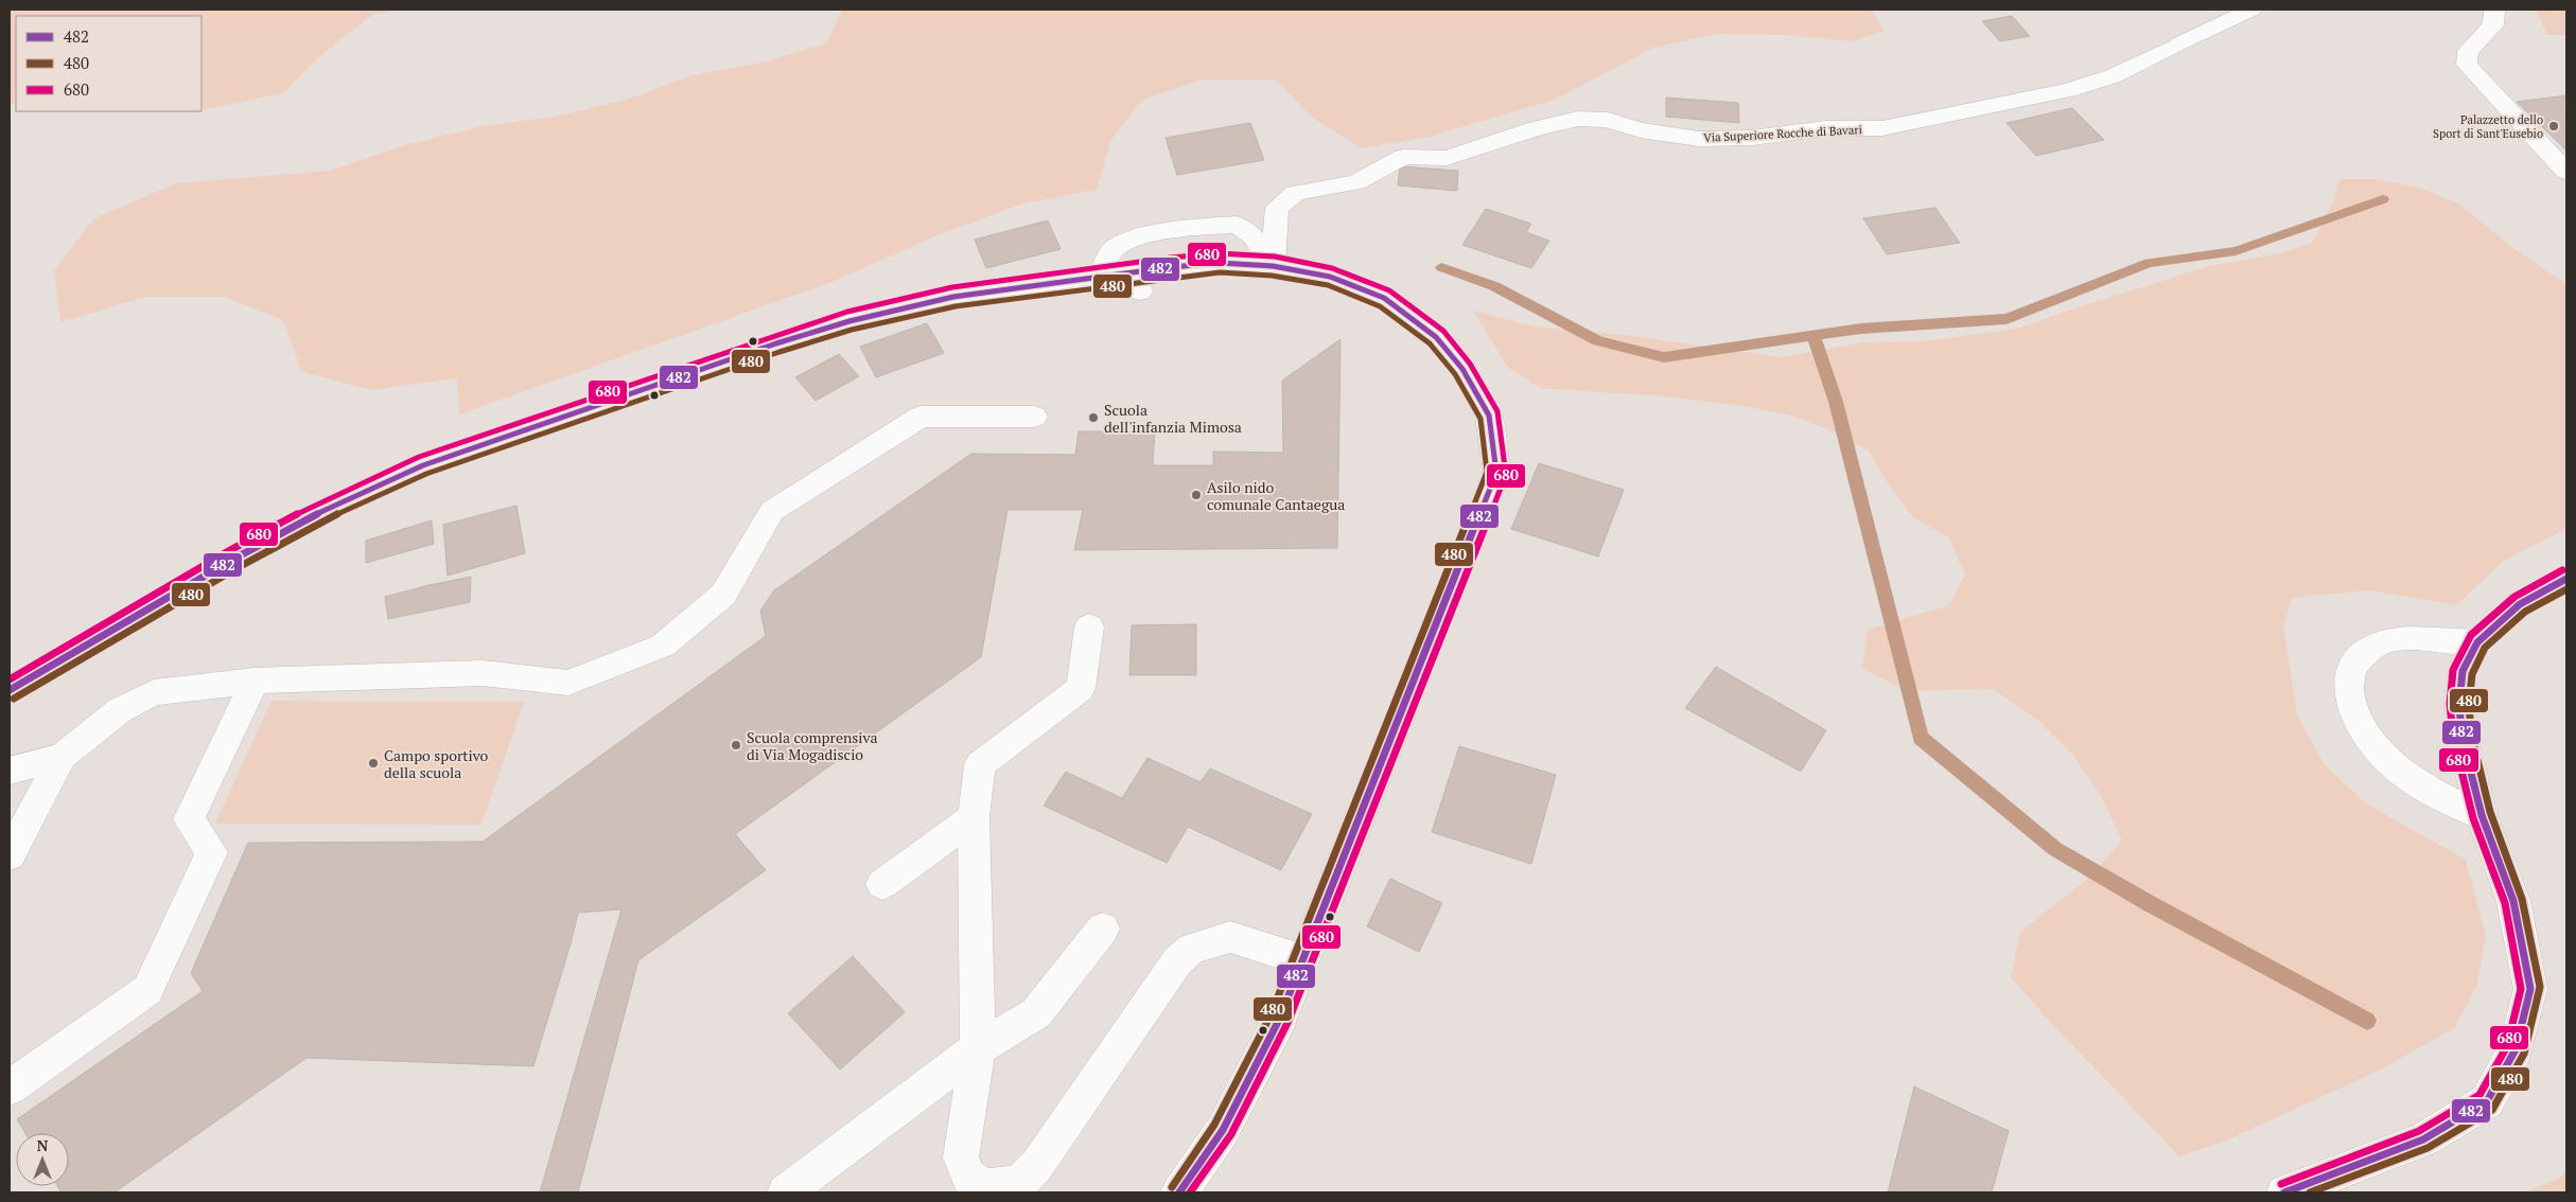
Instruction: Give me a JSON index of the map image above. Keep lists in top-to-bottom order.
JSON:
{
  "streets": {
    "street": ["Via Superiore Rocche di Bavari"]
  },
  "places": [
    "Palazzetto dello Sport di Sant'Eusebio",
    "Scuola dell'infanzia Mimosa",
    "Asilo nido comunale Cantaegua",
    "Scuola comprensiva di Via Mogadiscio",
    "Campo sportivo della scuola"
  ],
  "lines": ["transit line 680", "transit line 482", "transit line 480"],
  "legend": ["482", "480", "680"],
  "north": "top"
}
